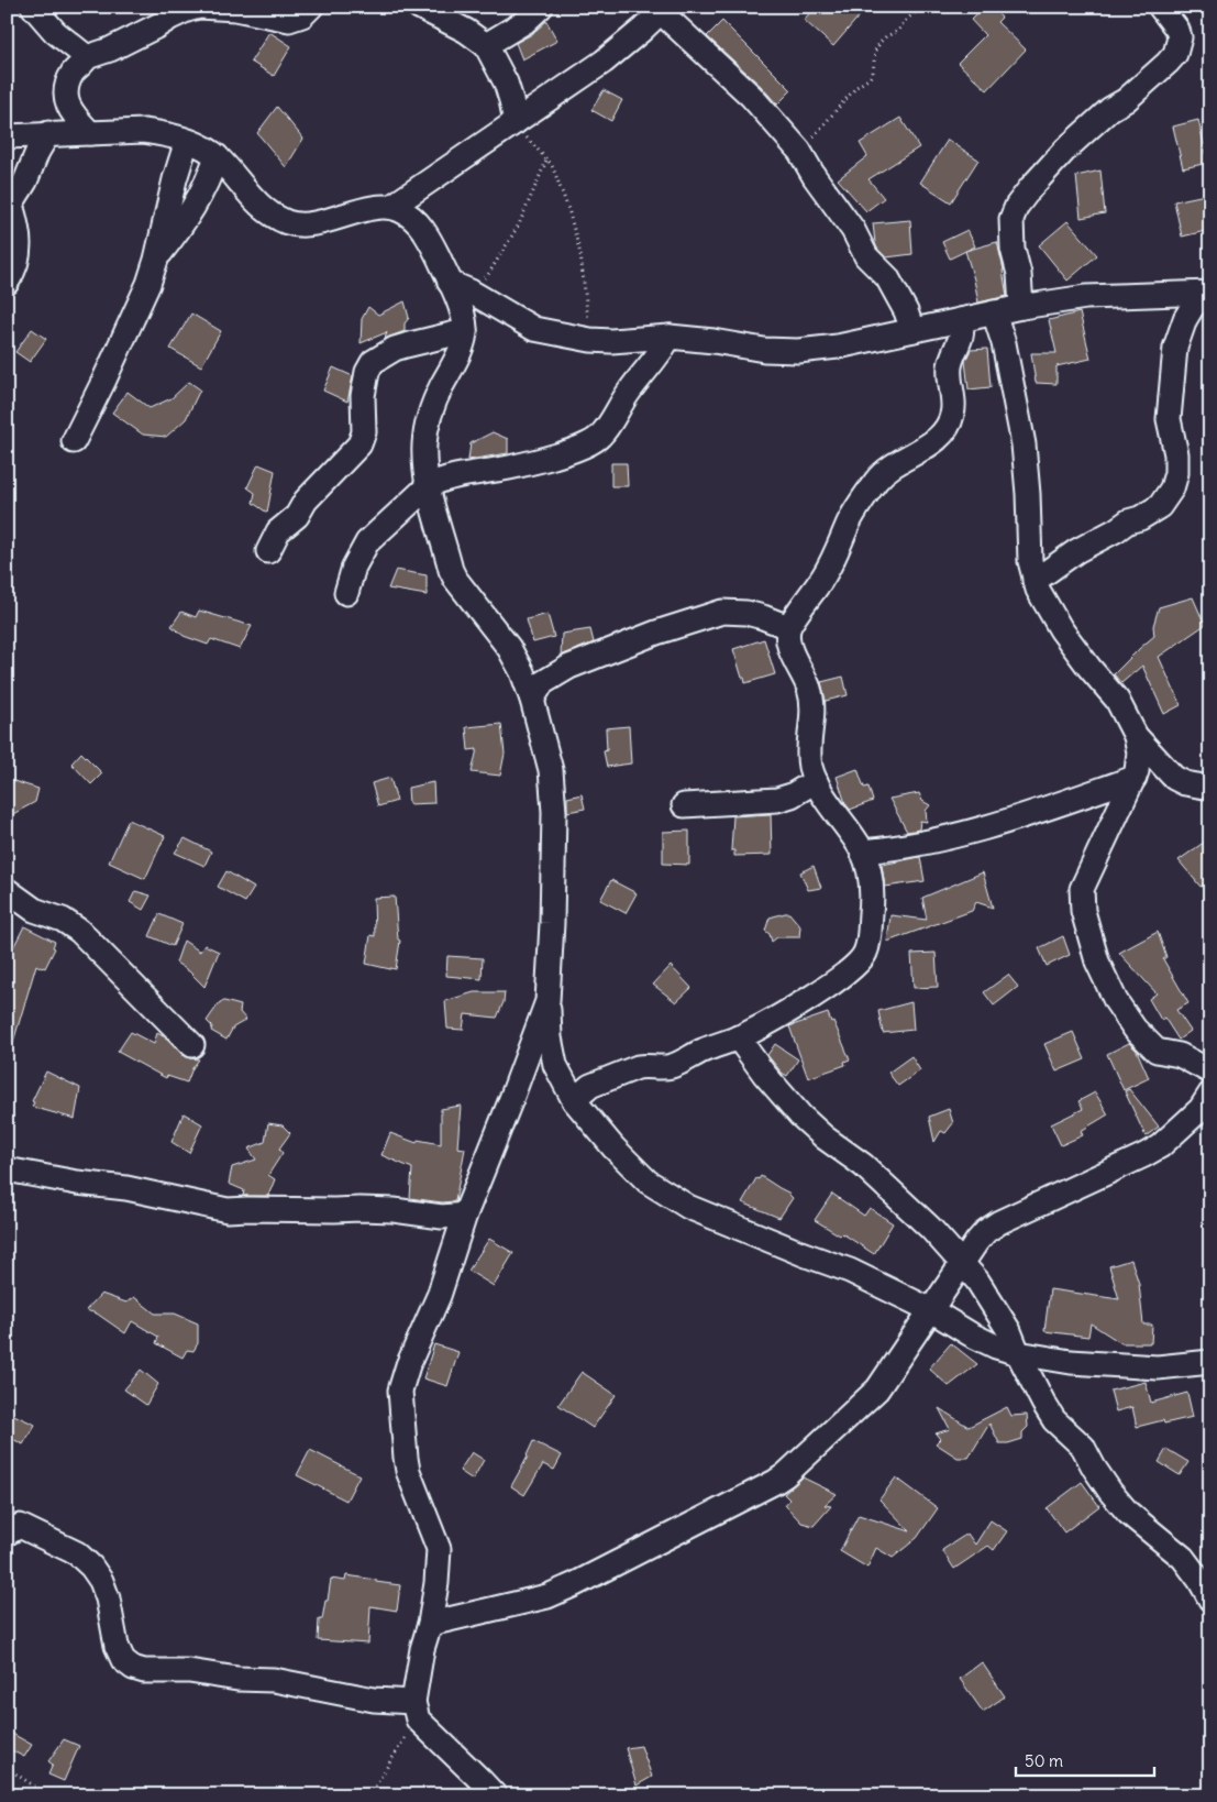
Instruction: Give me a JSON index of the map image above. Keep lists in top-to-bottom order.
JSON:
{
  "scale_bar": "50 m"
}
